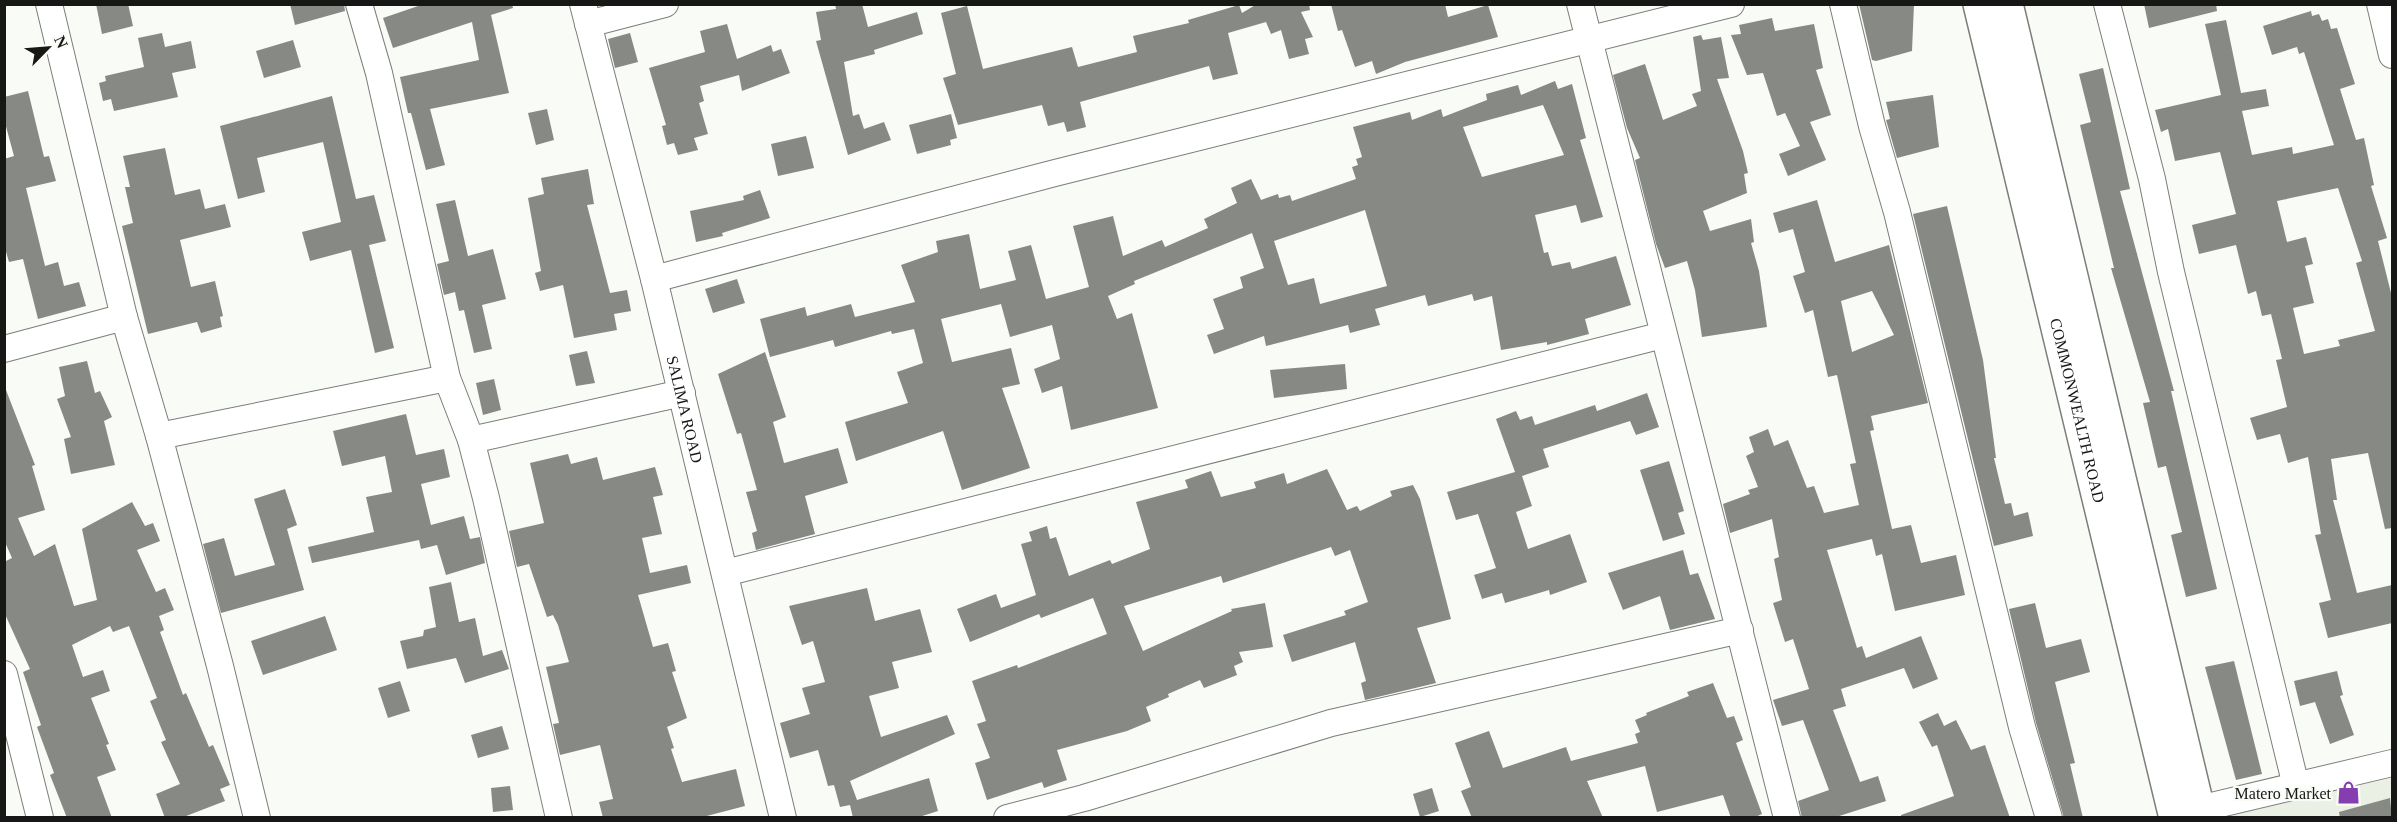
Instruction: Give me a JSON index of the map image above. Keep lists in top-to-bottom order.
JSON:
{
  "streets": {
    "main road": ["COMMONWEALTH ROAD"],
    "street": ["SALIMA ROAD"]
  },
  "places": {
    "shop": ["Matero Market"]
  },
  "north": "top right"
}
